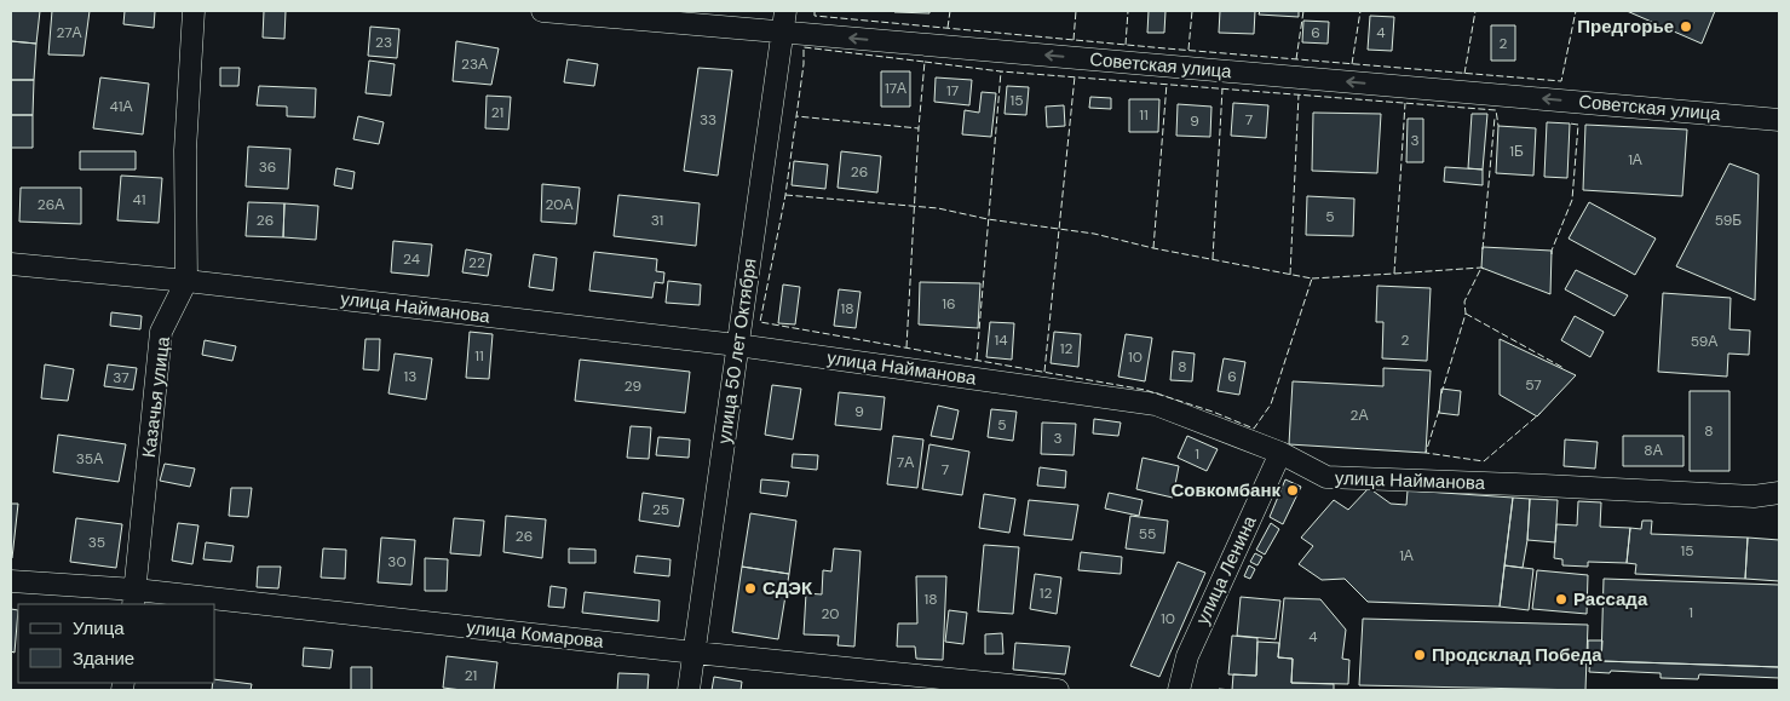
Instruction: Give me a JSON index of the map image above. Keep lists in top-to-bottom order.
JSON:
{
  "streets": {
    "street": [
      "Советская улица",
      "улица Найманова",
      "улица 50 лет Октября",
      "Казачья улица",
      "улица Ленина",
      "улица Комарова"
    ]
  },
  "crossings": [
    ["Советская улица", "улица 50 лет Октября"],
    ["улица Найманова", "улица 50 лет Октября"],
    ["улица Найманова", "Казачья улица"],
    ["улица Найманова", "улица Ленина"],
    ["улица 50 лет Октября", "улица Комарова"],
    ["Казачья улица", "улица Комарова"]
  ],
  "one_way": ["Советская улица"],
  "places": [
    "Предгорье",
    "Совкомбанк",
    "СДЭК",
    "Рассада",
    "Продсклад Победа"
  ],
  "house_numbers": [
    "27А",
    "6",
    "4",
    "23",
    "2",
    "23А",
    "17А",
    "17",
    "15",
    "41А",
    "21",
    "11",
    "33",
    "7",
    "9",
    "3",
    "1Б",
    "1А",
    "36",
    "26",
    "41",
    "26А",
    "20А",
    "5",
    "26",
    "31",
    "59Б",
    "24",
    "22",
    "16",
    "18",
    "14",
    "2",
    "59А",
    "12",
    "11",
    "10",
    "8",
    "13",
    "6",
    "37",
    "57",
    "29",
    "9",
    "2А",
    "5",
    "8",
    "3",
    "8А",
    "1",
    "35А",
    "7А",
    "7",
    "25",
    "55",
    "26",
    "35",
    "15",
    "1А",
    "30",
    "12",
    "18",
    "1",
    "20",
    "10",
    "4",
    "21"
  ],
  "legend": ["Улица", "Здание"]
}
